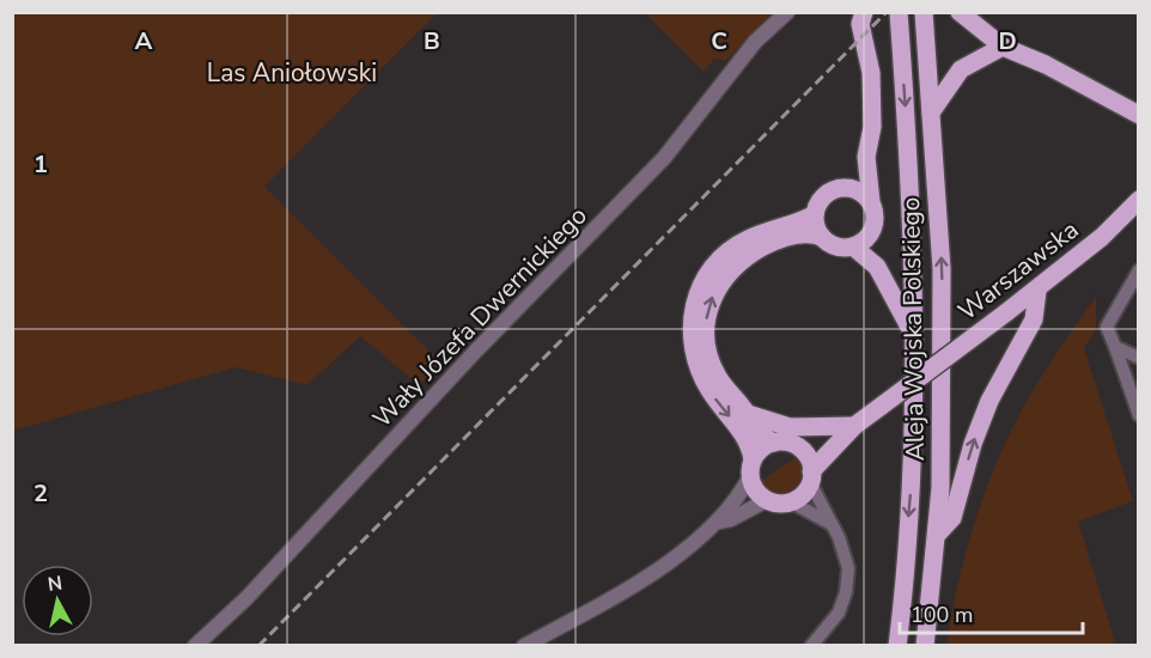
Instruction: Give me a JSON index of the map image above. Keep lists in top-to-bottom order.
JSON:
{
  "streets": {
    "main road": ["Warszawska", "Aleja Wojska Polskiego"],
    "street": ["Wały Józefa Dwernickiego"]
  },
  "parks": ["Las Aniołowski"],
  "scale_bar": "100 m",
  "north": "top",
  "grid": {
    "columns": [
      "A",
      "B",
      "C",
      "D"
    ],
    "rows": ["1", "2"]
  }
}
